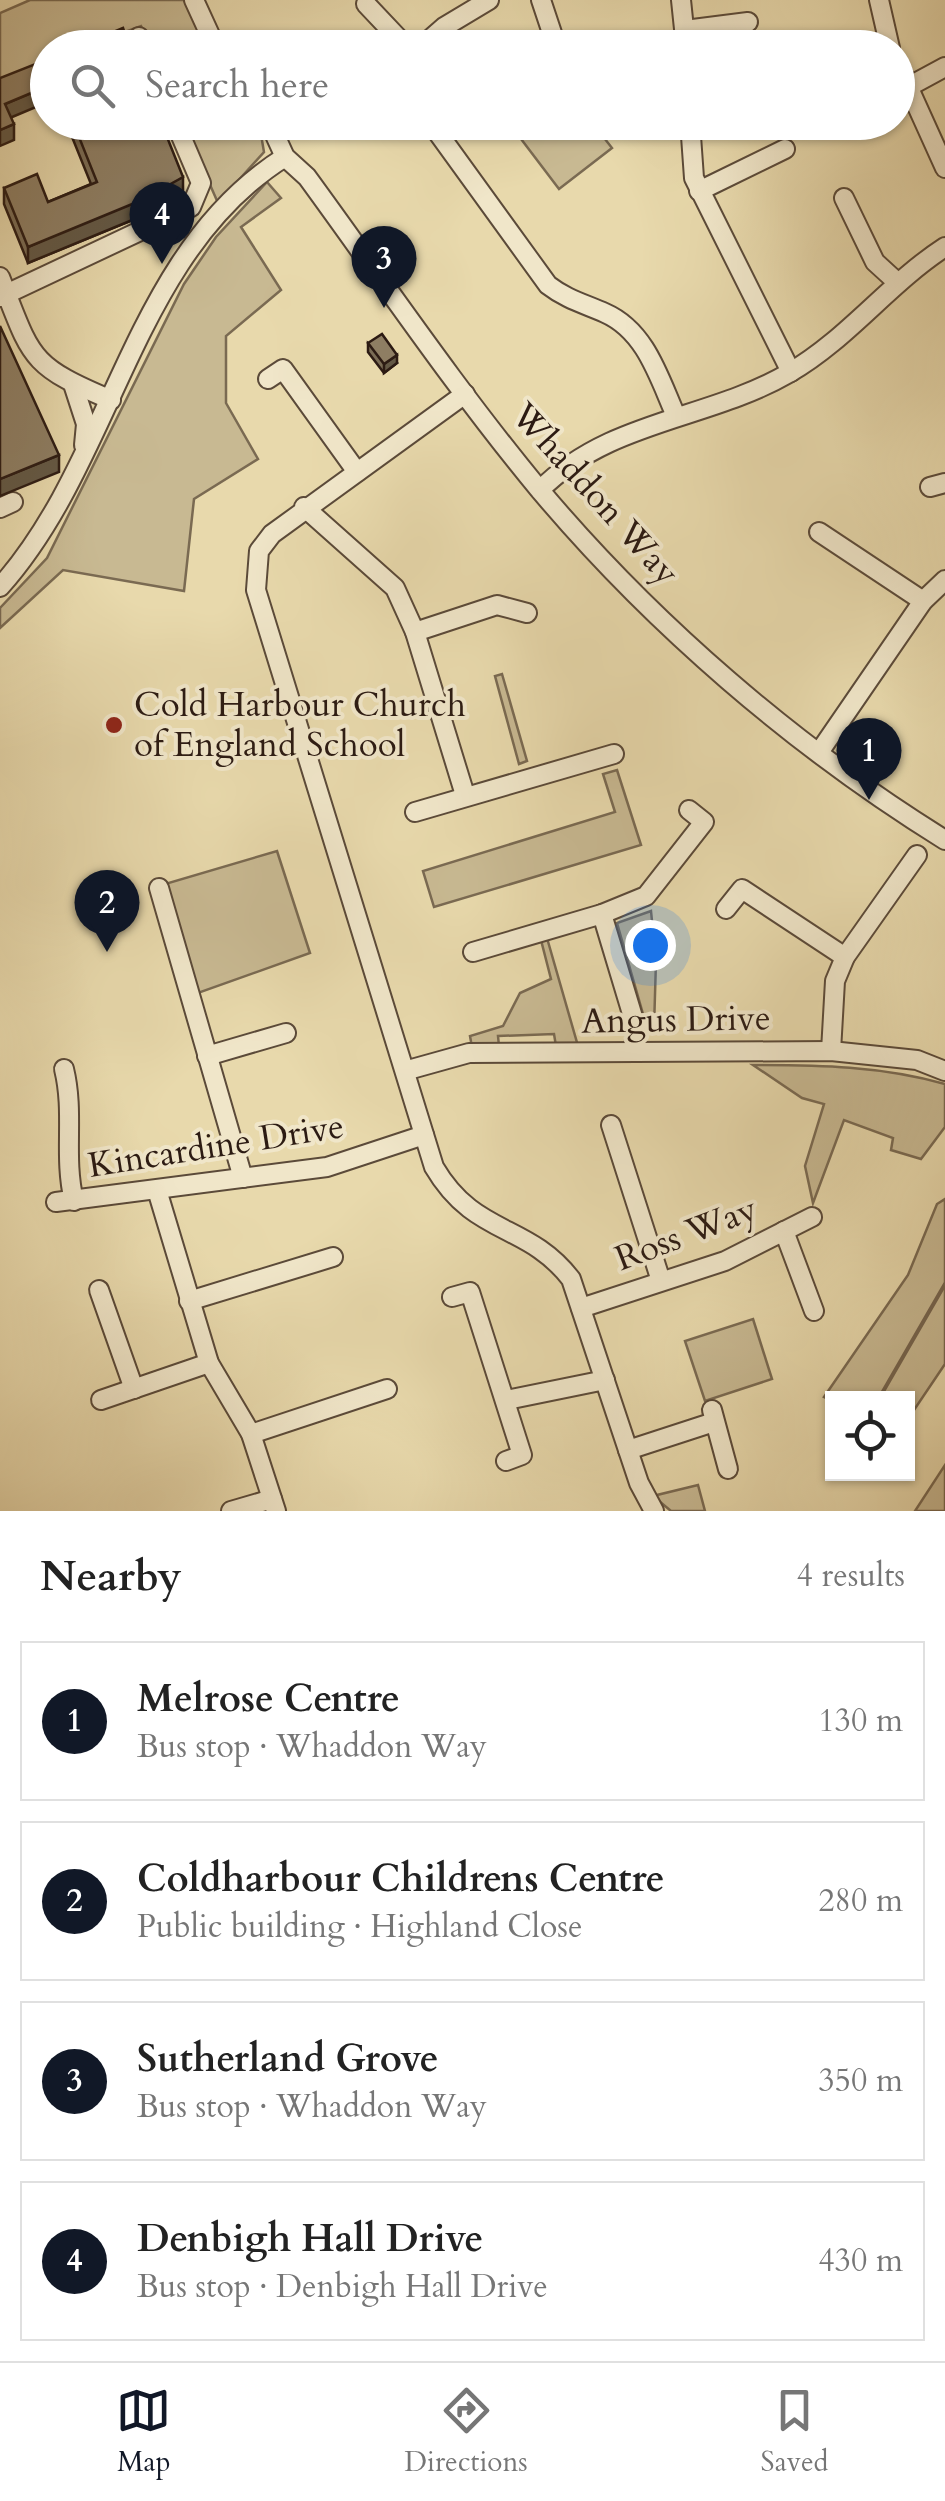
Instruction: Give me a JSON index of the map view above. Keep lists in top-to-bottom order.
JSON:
{
  "streets": {
    "street": [
      "Whaddon Way",
      "Angus Drive",
      "Kincardine Drive",
      "Ross Way"
    ]
  },
  "places": ["Cold Harbour Church of England School"],
  "page": {
    "search": "Search here",
    "pins": [
      "4",
      "3",
      "1",
      "2"
    ],
    "heading": ["Nearby", "4 results"],
    "list": [
      {
        "mark": "1",
        "name": "Melrose Centre",
        "note": "Bus stop · Whaddon Way",
        "value": "130 m"
      },
      {
        "mark": "2",
        "name": "Coldharbour Childrens Centre",
        "note": "Public building · Highland Close",
        "value": "280 m"
      },
      {
        "mark": "3",
        "name": "Sutherland Grove",
        "note": "Bus stop · Whaddon Way",
        "value": "350 m"
      },
      {
        "mark": "4",
        "name": "Denbigh Hall Drive",
        "note": "Bus stop · Denbigh Hall Drive",
        "value": "430 m"
      }
    ],
    "nav": ["Map", "Directions", "Saved"]
  }
}
